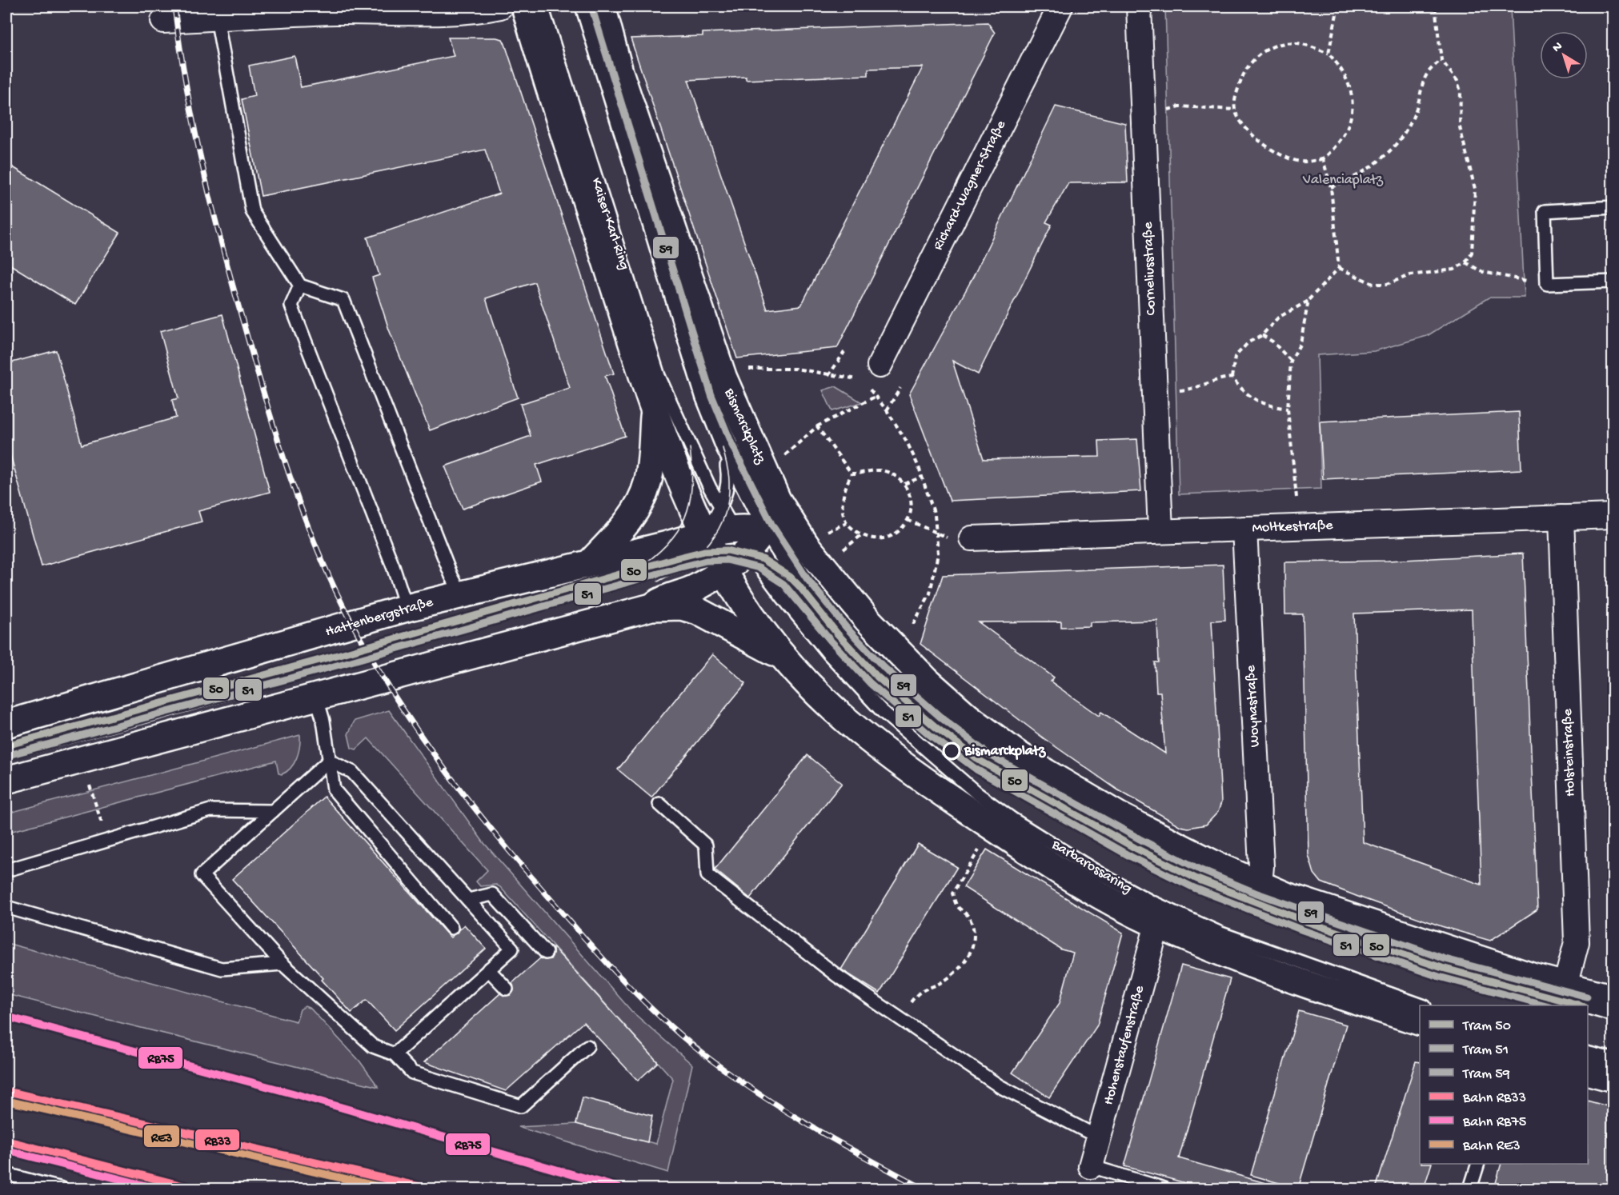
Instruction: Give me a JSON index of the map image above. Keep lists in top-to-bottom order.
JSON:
{
  "streets": {
    "street": [
      "Richard-Wagner-Straße",
      "Kaiser-Karl-Ring",
      "Corneliusstraße",
      "Bismarckplatz",
      "Moltkestraße",
      "Hattenbergstraße",
      "Woynastraße",
      "Holsteinstraße",
      "Barbarossaring",
      "Hohenstaufenstraße"
    ]
  },
  "crossings": [
    ["Kaiser-Karl-Ring", "Bismarckplatz"],
    ["Corneliusstraße", "Moltkestraße"],
    ["Bismarckplatz", "Hattenbergstraße"],
    ["Bismarckplatz", "Woynastraße"],
    ["Bismarckplatz", "Barbarossaring"],
    ["Moltkestraße", "Woynastraße"],
    ["Moltkestraße", "Holsteinstraße"],
    ["Barbarossaring", "Hohenstaufenstraße"]
  ],
  "parks": ["Valenciaplatz"],
  "places": ["Bismarckplatz"],
  "lines": [
    "tram line 59",
    "tram line 50",
    "tram line 51",
    "rail line RB75",
    "rail line RB33",
    "rail line RE3"
  ],
  "legend": [
    "Tram 50",
    "Tram 51",
    "Tram 59",
    "Bahn RB33",
    "Bahn RB75",
    "Bahn RE3"
  ],
  "north": "top left"
}
